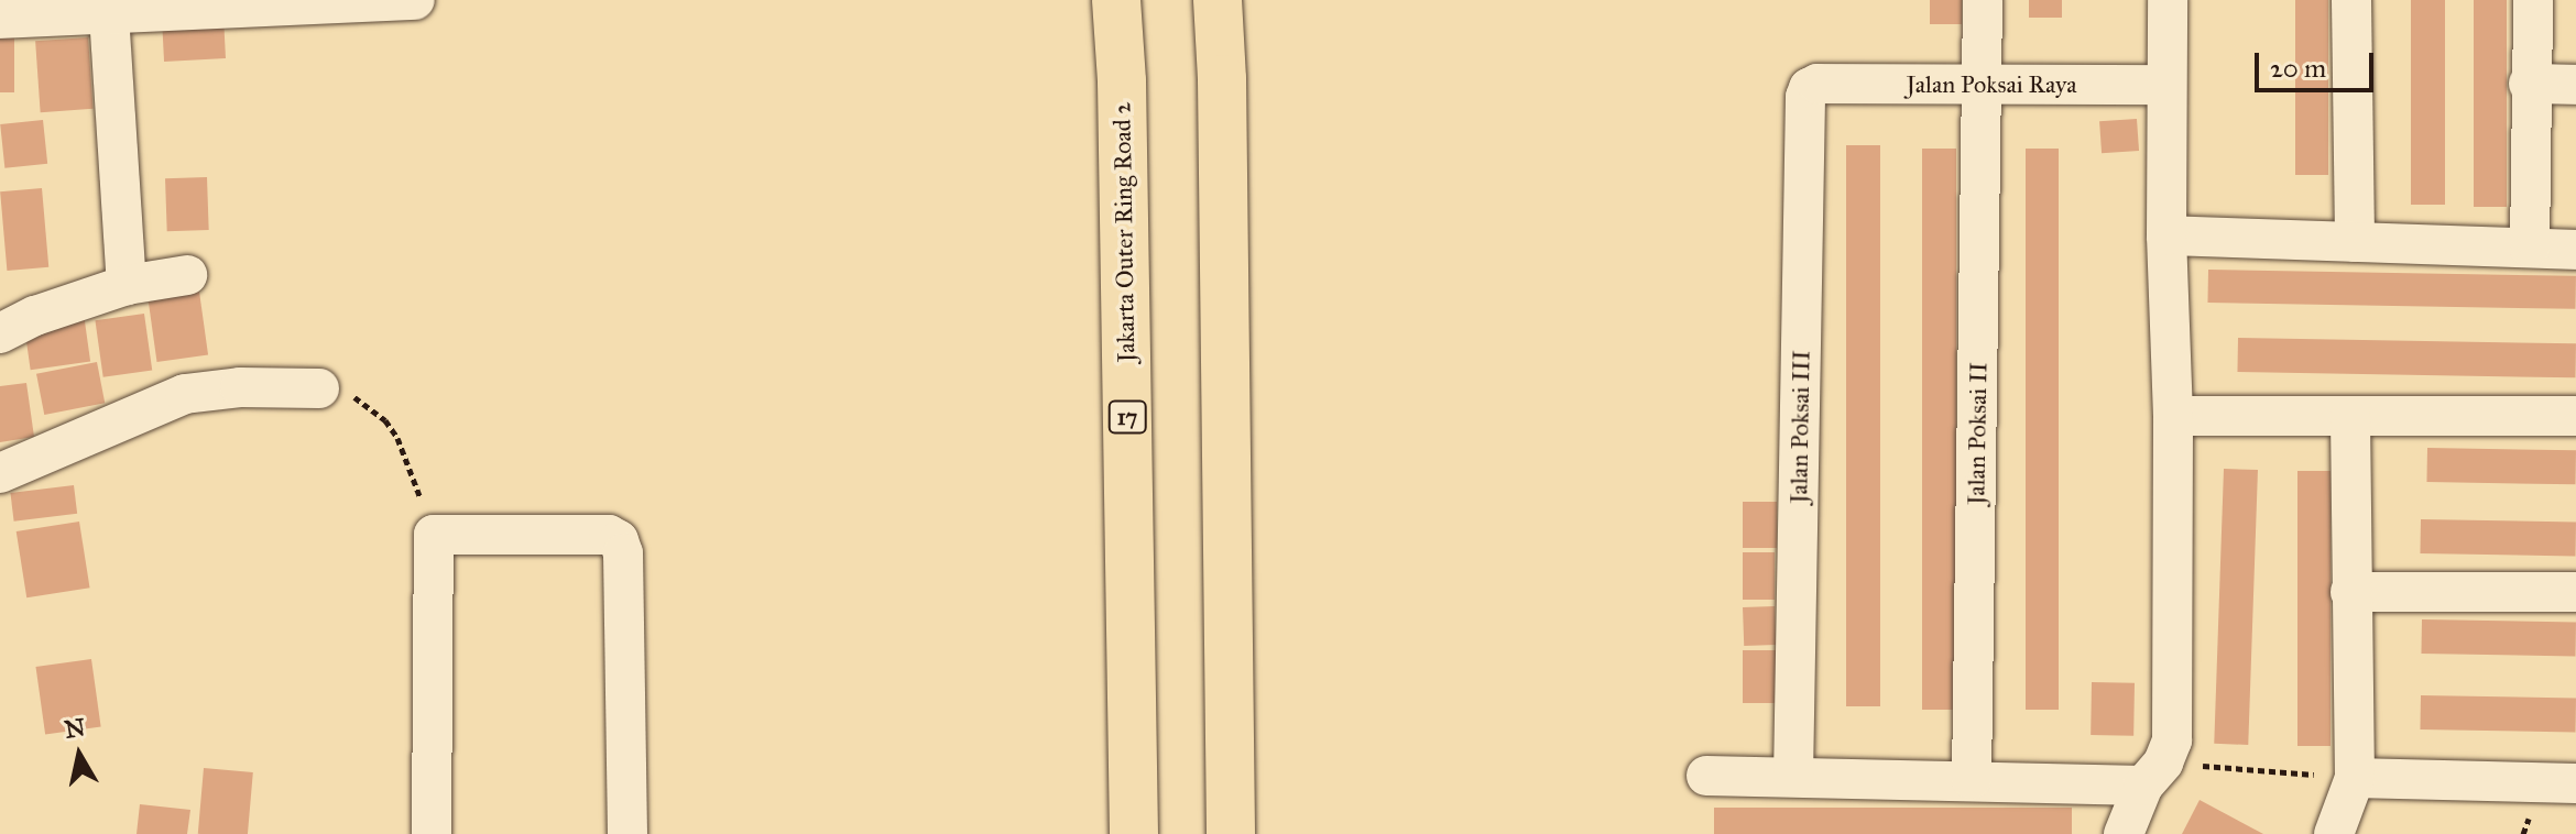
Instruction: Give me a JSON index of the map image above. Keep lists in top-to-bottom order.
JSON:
{
  "streets": {
    "highway": ["Jakarta Outer Ring Road 2", "17"],
    "street": ["Jalan Poksai Raya", "Jalan Poksai III", "Jalan Poksai II"]
  },
  "crossings": [
    ["Jalan Poksai Raya", "Jalan Poksai III"],
    ["Jalan Poksai Raya", "Jalan Poksai II"]
  ],
  "scale_bar": "20 m",
  "north": "top"
}
